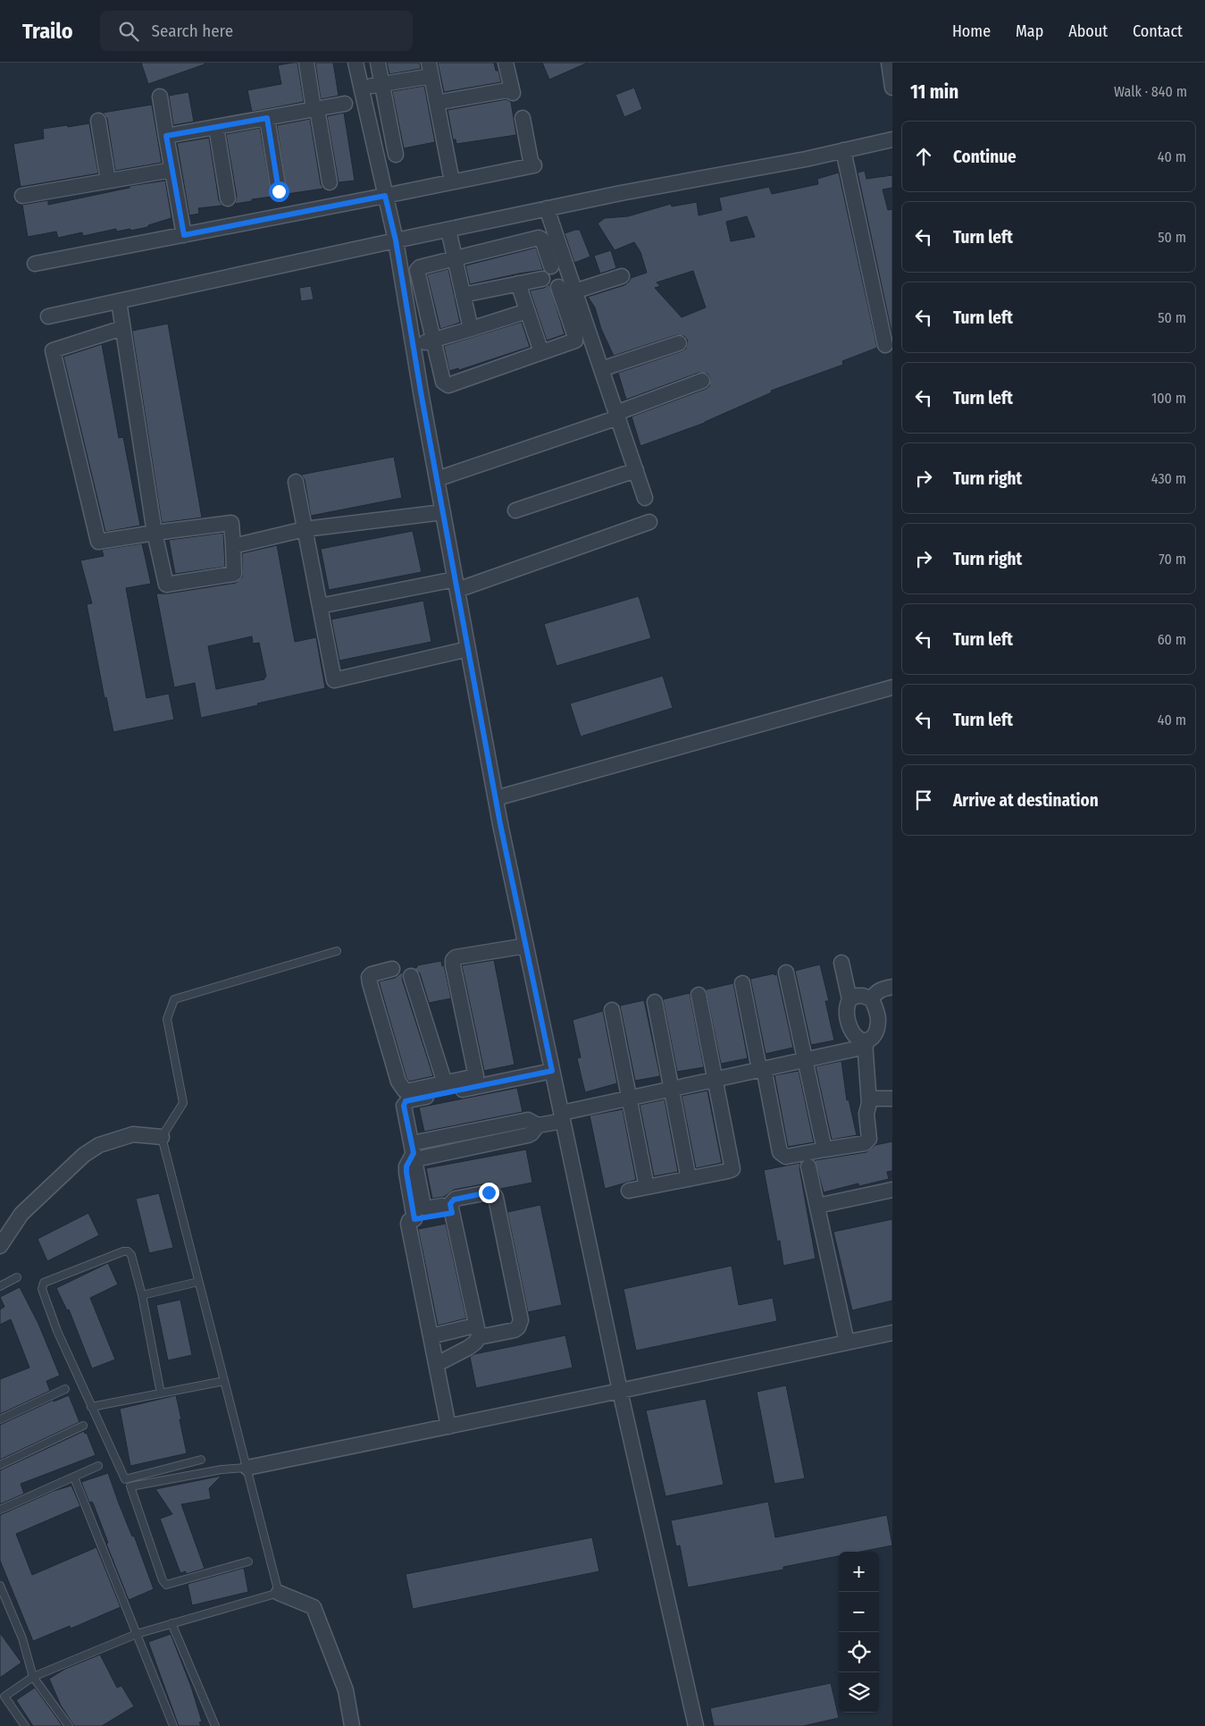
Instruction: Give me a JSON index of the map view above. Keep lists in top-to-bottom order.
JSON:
{
  "page": {
    "header": "Trailo",
    "search": "Search here",
    "nav": [
      "Home",
      "Map",
      "About",
      "Contact"
    ],
    "heading": ["11 min", "Walk · 840 m"],
    "list": [
      ["Continue", "40 m"],
      ["Turn left", "50 m"],
      ["Turn left", "50 m"],
      ["Turn left", "100 m"],
      ["Turn right", "430 m"],
      ["Turn right", "70 m"],
      ["Turn left", "60 m"],
      ["Turn left", "40 m"],
      "Arrive at destination"
    ],
    "map_buttons": ["+", "−"]
  }
}
